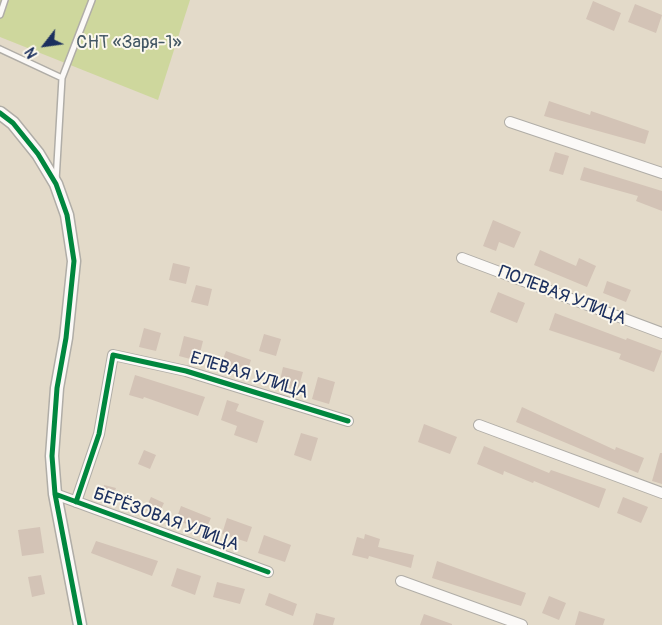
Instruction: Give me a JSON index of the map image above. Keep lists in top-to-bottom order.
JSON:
{
  "streets": {
    "street": ["ПОЛЕВАЯ УЛИЦА", "ЕЛЕВАЯ УЛИЦА", "БЕРЁЗОВАЯ УЛИЦА"]
  },
  "crossings": [
    ["ЕЛЕВАЯ УЛИЦА", "БЕРЁЗОВАЯ УЛИЦА"]
  ],
  "parks": ["СНТ «Заря-1»"],
  "north": "bottom left"
}
